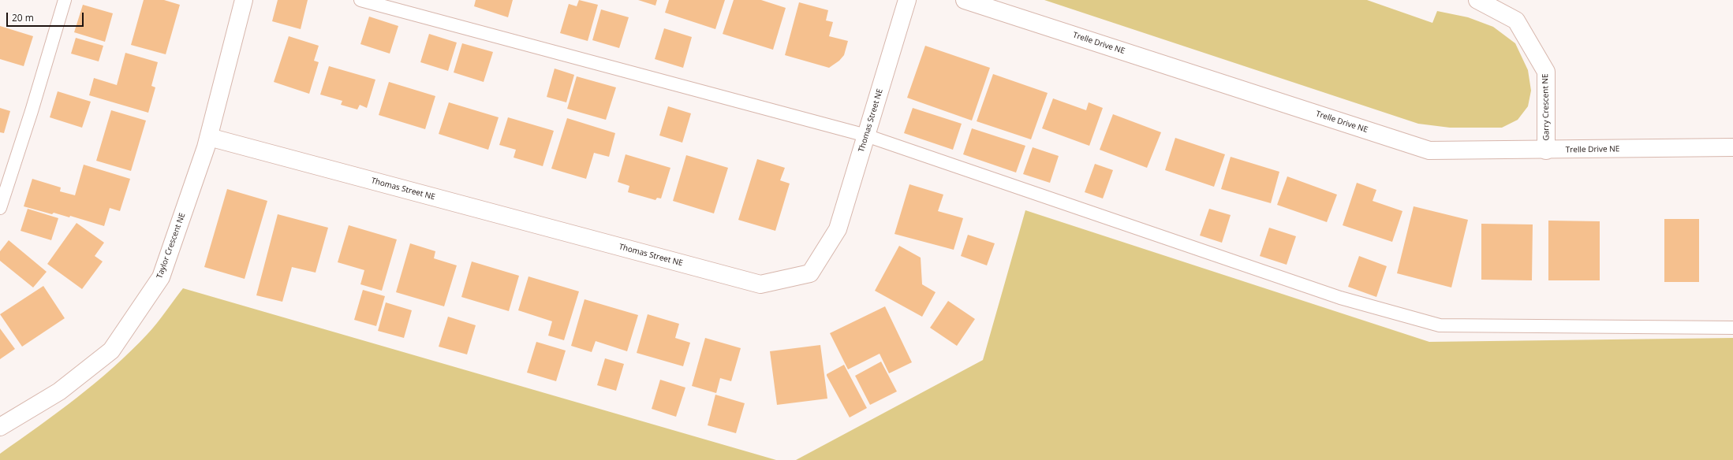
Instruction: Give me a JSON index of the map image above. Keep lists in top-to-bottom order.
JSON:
{
  "streets": {
    "street": [
      "Trelle Drive NE",
      "Garry Crescent NE",
      "Thomas Street NE",
      "Taylor Crescent NE"
    ]
  },
  "crossings": [
    ["Trelle Drive NE", "Garry Crescent NE"],
    ["Thomas Street NE", "Taylor Crescent NE"]
  ],
  "scale_bar": "20 m"
}
